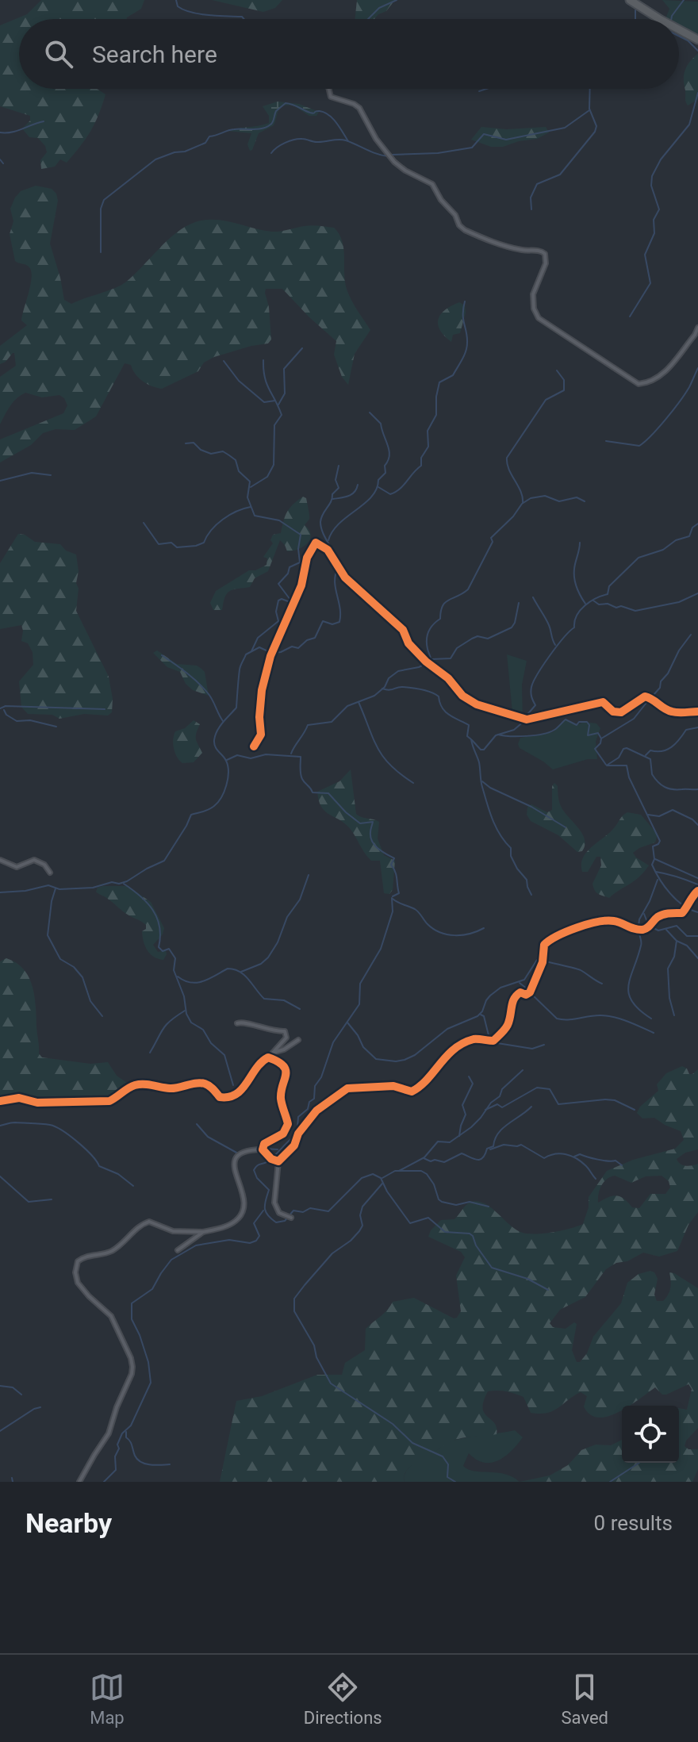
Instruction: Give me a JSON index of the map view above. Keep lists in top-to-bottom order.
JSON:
{
  "page": {
    "search": "Search here",
    "heading": ["Nearby", "0 results"],
    "nav": ["Map", "Directions", "Saved"]
  }
}
